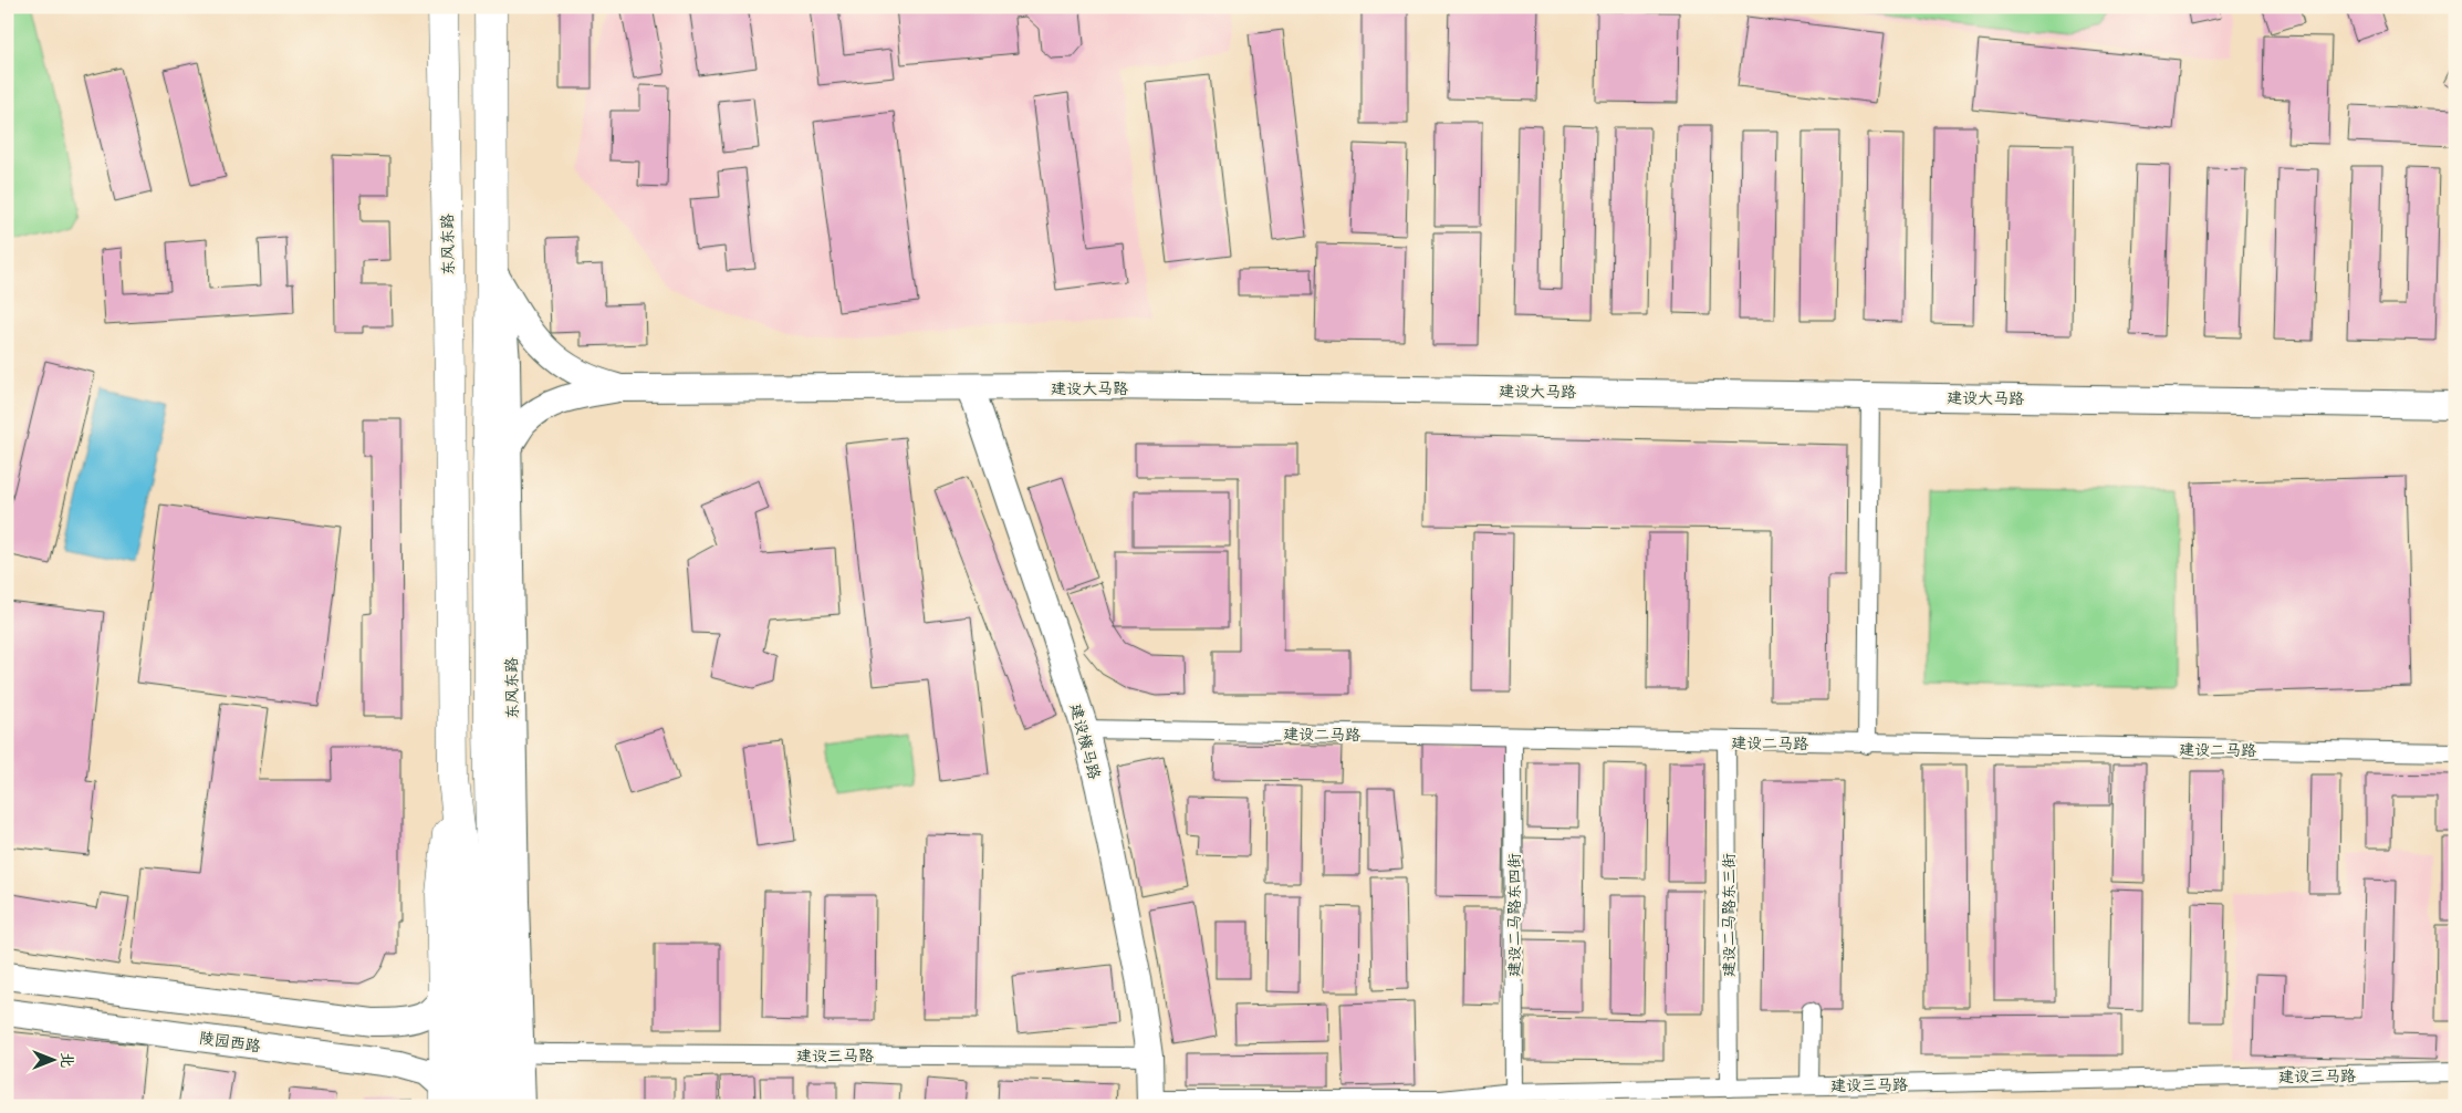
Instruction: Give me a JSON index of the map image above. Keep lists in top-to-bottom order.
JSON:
{
  "streets": {
    "highway": ["东风东路"],
    "street": [
      "建设大马路",
      "建设二马路",
      "建设横马路",
      "建设二马路东四街",
      "建设二马路东三街",
      "陵园西路",
      "建设三马路"
    ]
  },
  "crossings": [
    ["东风东路", "陵园西路"],
    ["东风东路", "建设三马路"],
    ["建设大马路", "建设横马路"],
    ["建设二马路", "建设横马路"],
    ["建设二马路", "建设二马路东四街"],
    ["建设二马路", "建设二马路东三街"],
    ["建设横马路", "建设三马路"],
    ["建设二马路东四街", "建设三马路"],
    ["建设二马路东三街", "建设三马路"]
  ],
  "north": "right"
}
